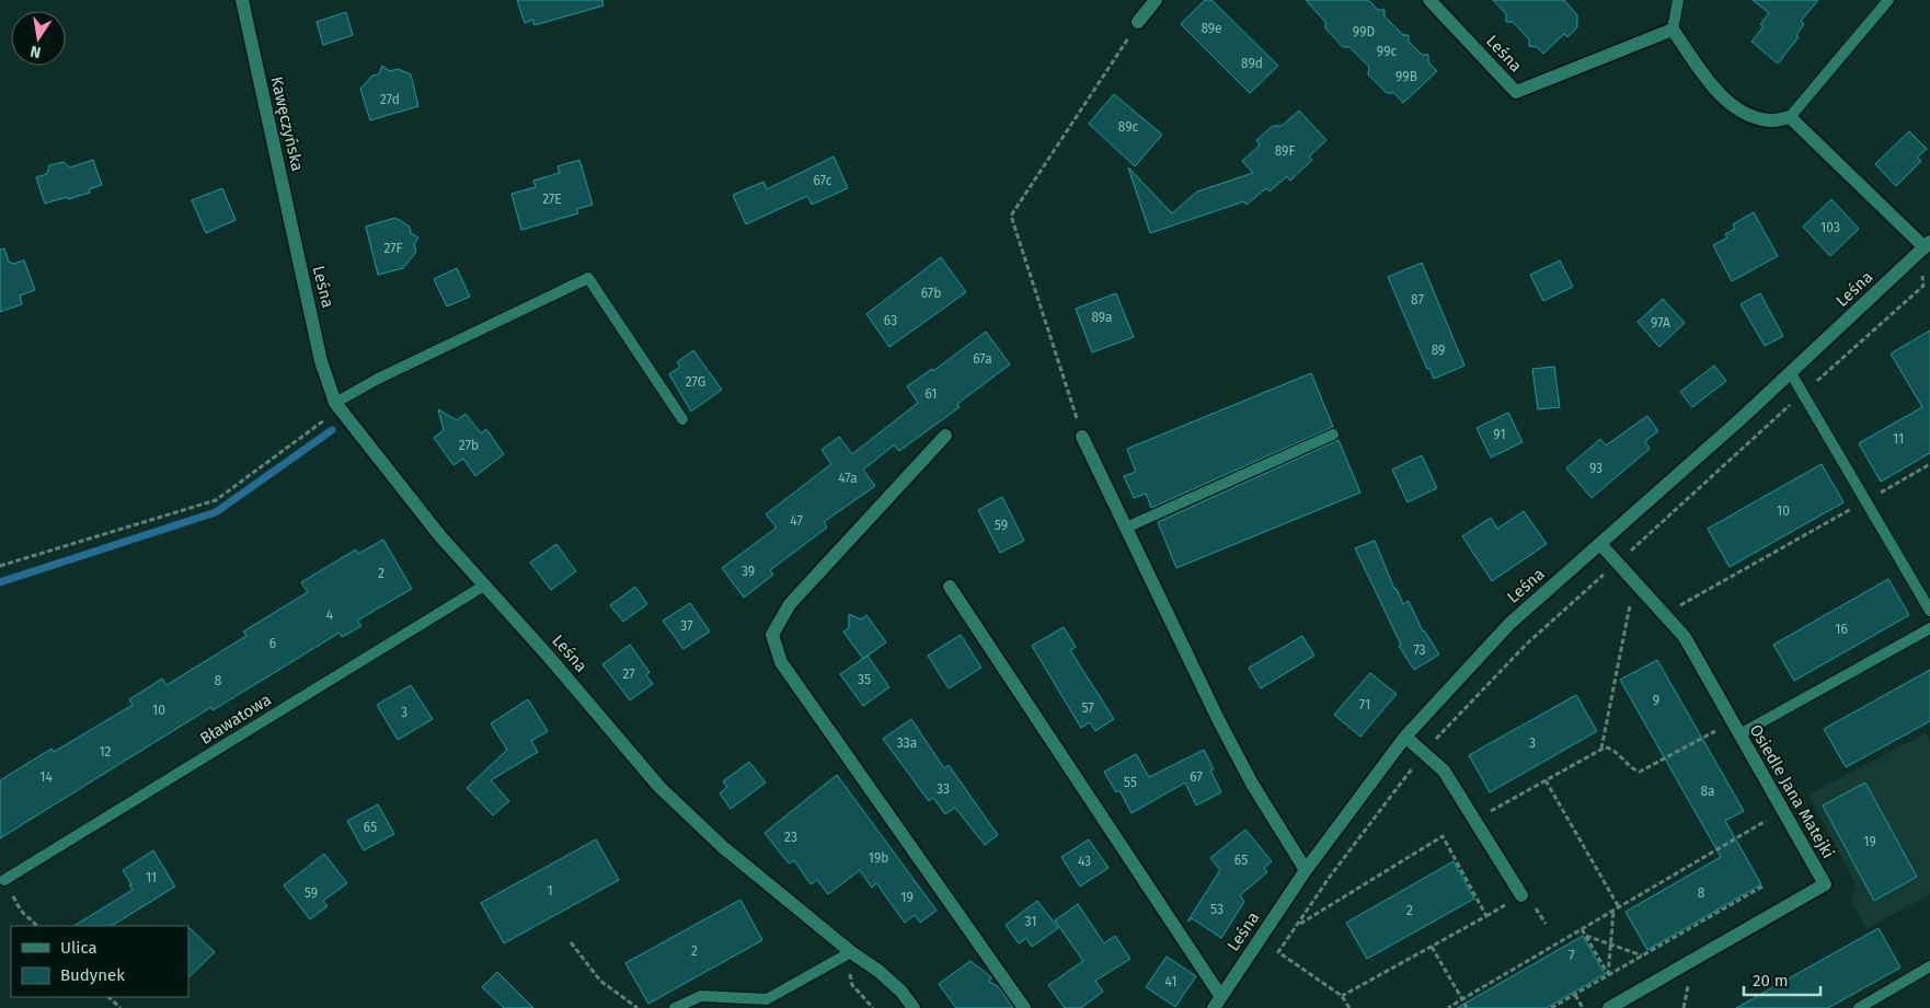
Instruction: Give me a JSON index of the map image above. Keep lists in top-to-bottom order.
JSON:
{
  "streets": {
    "street": ["Leśna", "Kawęczyńska", "Osiedle Jana Matejki"],
    "lane": ["Bławatowa"]
  },
  "crossings": [
    ["Leśna", "Kawęczyńska"],
    ["Leśna", "Bławatowa"],
    ["Leśna", "Osiedle Jana Matejki"]
  ],
  "house_numbers": [
    "89e",
    "99D",
    "99c",
    "89d",
    "99B",
    "27d",
    "89c",
    "89F",
    "67c",
    "27E",
    "103",
    "27F",
    "67b",
    "87",
    "89a",
    "63",
    "97A",
    "89",
    "67a",
    "27G",
    "61",
    "91",
    "11",
    "27b",
    "93",
    "47a",
    "10",
    "47",
    "59",
    "39",
    "2",
    "4",
    "37",
    "16",
    "6",
    "73",
    "27",
    "35",
    "8",
    "9",
    "71",
    "57",
    "10",
    "3",
    "33a",
    "3",
    "12",
    "14",
    "67",
    "55",
    "33",
    "8a",
    "65",
    "23",
    "19",
    "19b",
    "65",
    "43",
    "11",
    "1",
    "59",
    "8",
    "19",
    "53",
    "2",
    "31",
    "2",
    "7",
    "41"
  ],
  "legend": ["Ulica", "Budynek"],
  "scale_bar": "20 m",
  "north": "bottom"
}
